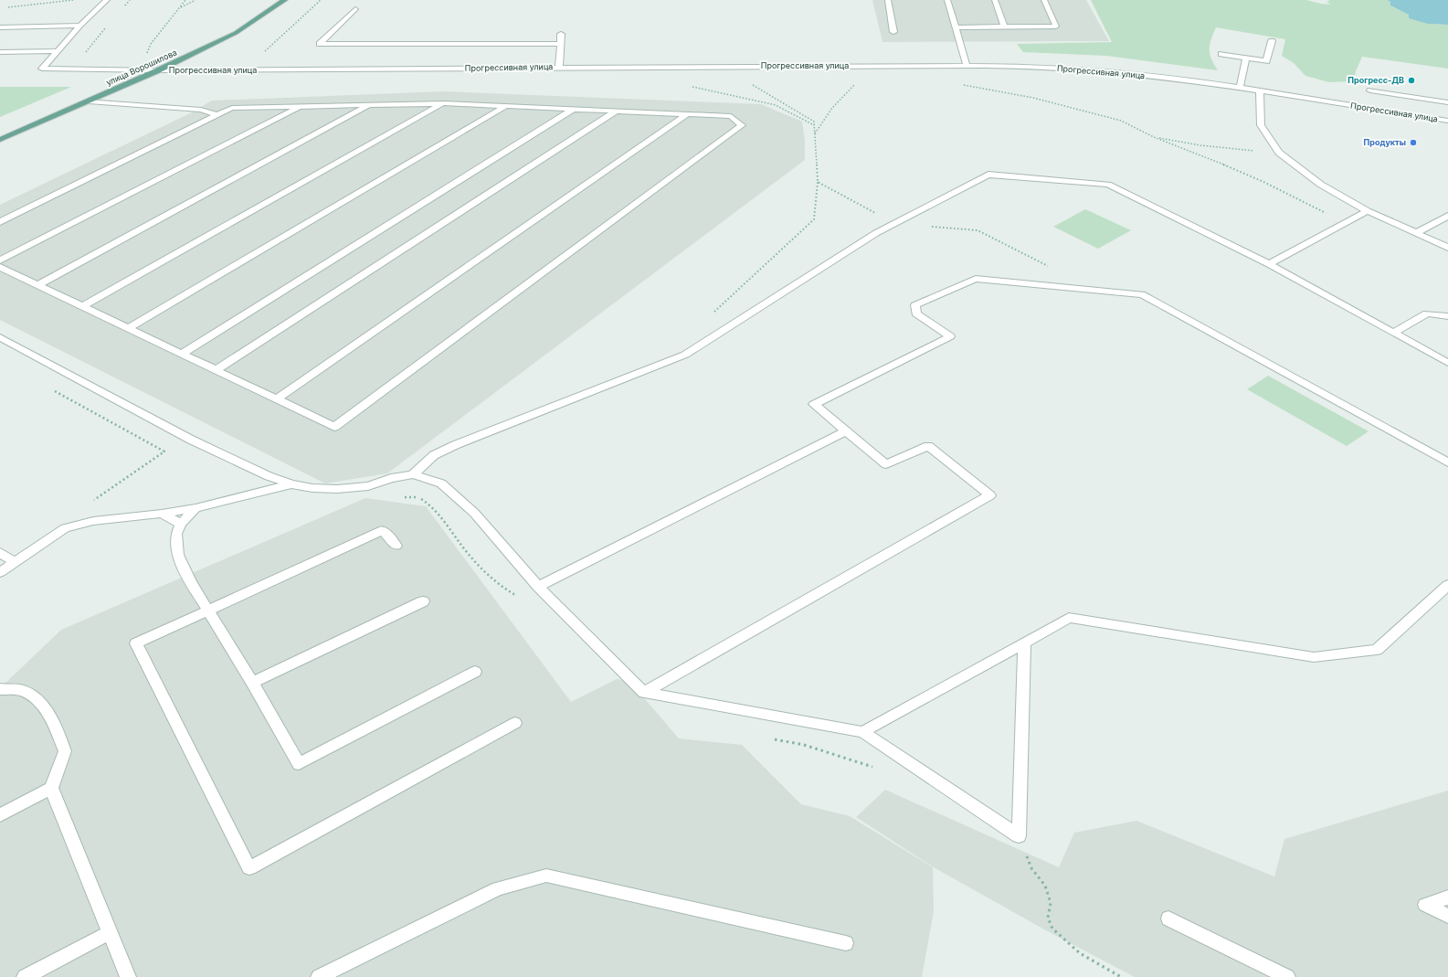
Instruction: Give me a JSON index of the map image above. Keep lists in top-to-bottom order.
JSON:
{
  "streets": {
    "main road": ["улица Ворошилова"],
    "street": ["Прогрессивная улица"]
  },
  "crossings": [
    ["Прогрессивная улица", "улица Ворошилова"]
  ],
  "places": ["Прогресс-ДВ", "Продукты"]
}
